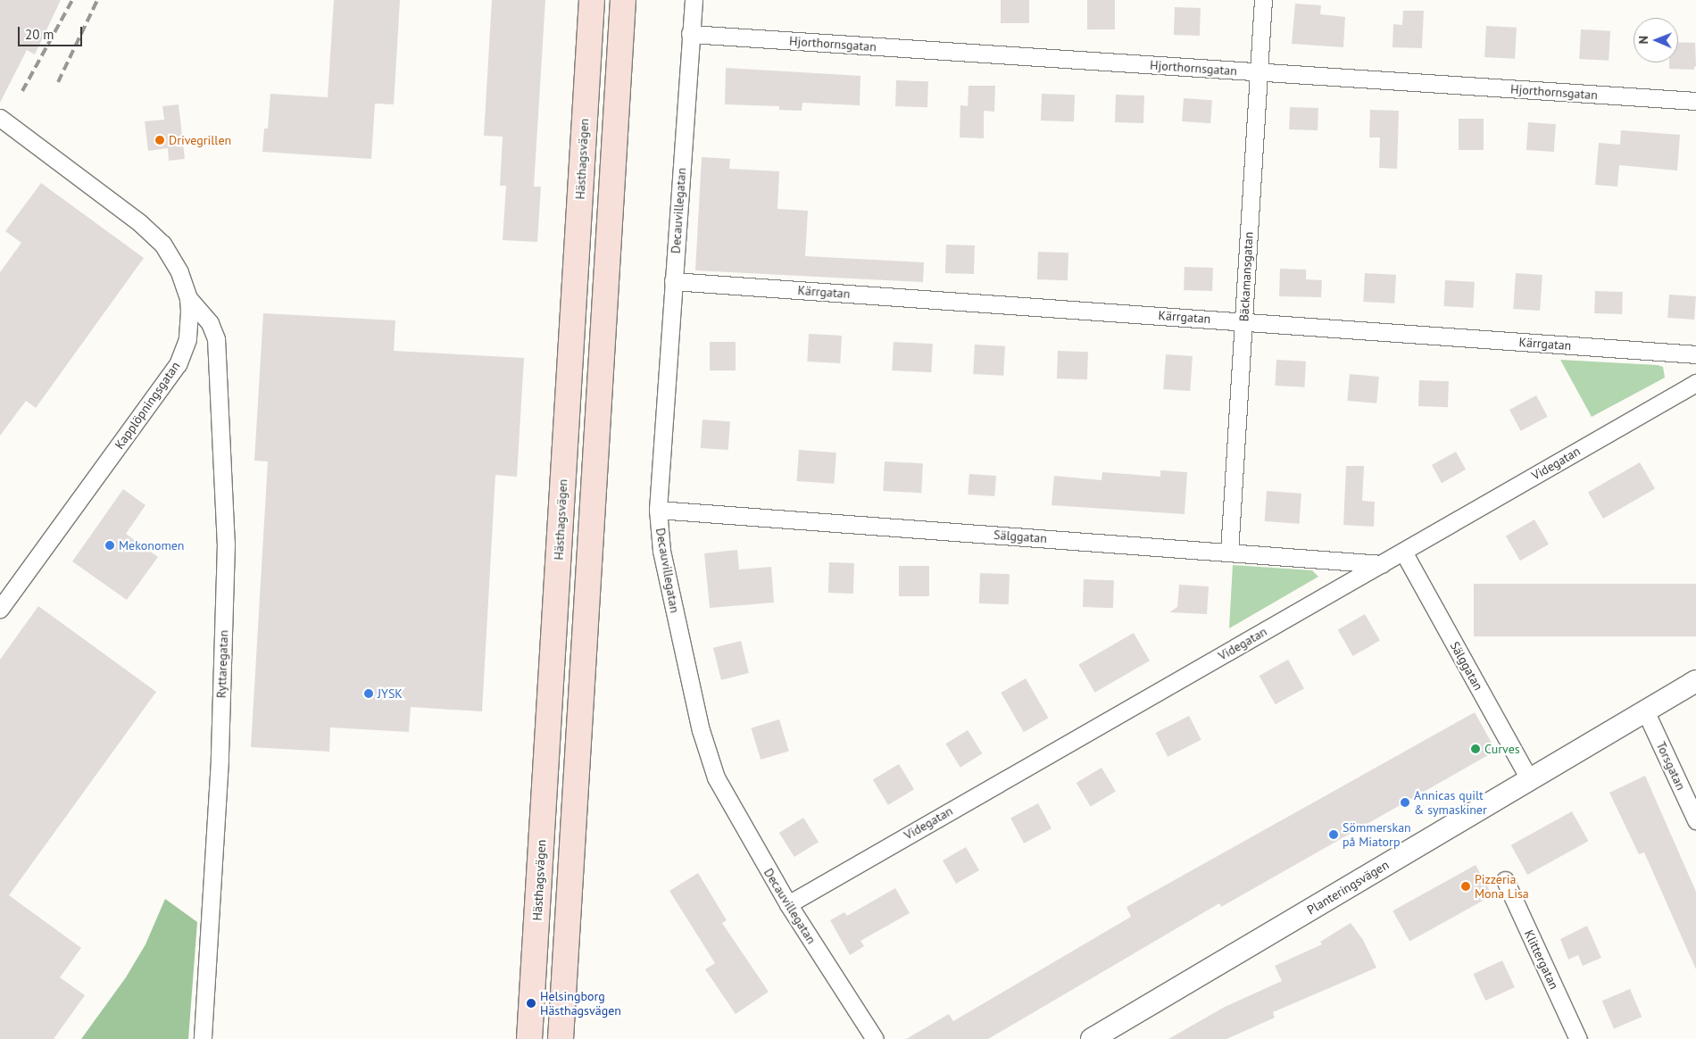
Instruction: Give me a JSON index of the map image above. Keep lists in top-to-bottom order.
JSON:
{
  "streets": {
    "main road": ["Hästhagsvägen"],
    "street": [
      "Hjorthornsgatan",
      "Decauvillegatan",
      "Bäckamansgatan",
      "Kärrgatan",
      "Kapplöpningsgatan",
      "Videgatan",
      "Sälggatan",
      "Ryttaregatan",
      "Torsgatan",
      "Planteringsvägen",
      "Klittergatan"
    ]
  },
  "crossings": [
    ["Hjorthornsgatan", "Decauvillegatan"],
    ["Hjorthornsgatan", "Bäckamansgatan"],
    ["Decauvillegatan", "Kärrgatan"],
    ["Decauvillegatan", "Videgatan"],
    ["Decauvillegatan", "Sälggatan"],
    ["Bäckamansgatan", "Kärrgatan"],
    ["Bäckamansgatan", "Sälggatan"],
    ["Kapplöpningsgatan", "Ryttaregatan"],
    ["Videgatan", "Sälggatan"],
    ["Sälggatan", "Planteringsvägen"],
    ["Torsgatan", "Planteringsvägen"]
  ],
  "places": [
    "Drivegrillen",
    "Mekonomen",
    "JYSK",
    "Curves",
    "Annicas quilt & symaskiner",
    "Sömmerskan på Miatorp",
    "Pizzeria Mona Lisa",
    "Helsingborg Hästhagsvägen"
  ],
  "scale_bar": "20 m",
  "north": "left"
}
